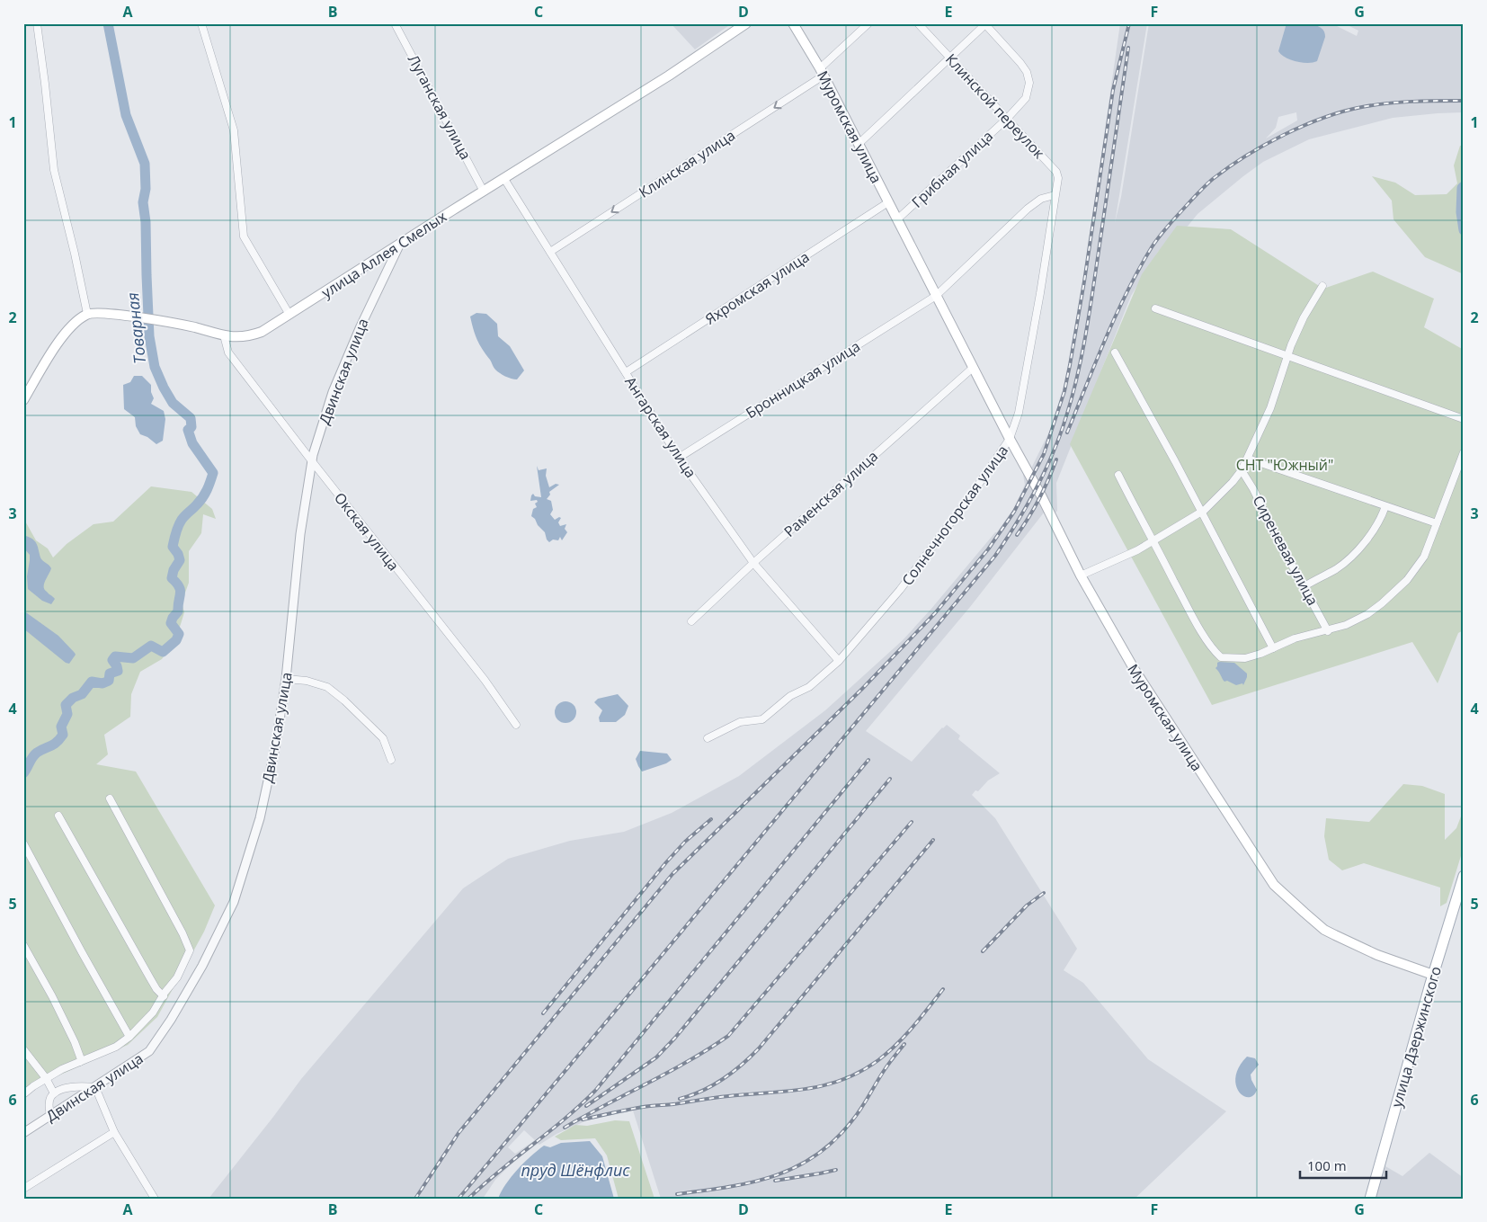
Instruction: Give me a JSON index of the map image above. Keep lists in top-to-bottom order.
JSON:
{
  "streets": {
    "main road": ["Муромская улица", "улица Аллея Смелых", "улица Дзержинского"],
    "street": [
      "Клинской переулок",
      "Луганская улица",
      "Клинская улица",
      "Грибная улица",
      "Яхромская улица",
      "Двинская улица",
      "Бронницкая улица",
      "Ангарская улица",
      "Раменская улица",
      "Солнечногорская улица",
      "Окская улица",
      "Сиреневая улица"
    ]
  },
  "crossings": [
    ["Клинской переулок", "Грибная улица"],
    ["Клинской переулок", "Солнечногорская улица"],
    ["Луганская улица", "улица Аллея Смелых"],
    ["Муромская улица", "Клинская улица"],
    ["Муромская улица", "Грибная улица"],
    ["Муромская улица", "Яхромская улица"],
    ["Муромская улица", "Бронницкая улица"],
    ["Муромская улица", "Раменская улица"],
    ["Муромская улица", "Солнечногорская улица"],
    ["Муромская улица", "улица Дзержинского"],
    ["Клинская улица", "Ангарская улица"],
    ["улица Аллея Смелых", "Двинская улица"],
    ["улица Аллея Смелых", "Ангарская улица"],
    ["улица Аллея Смелых", "Окская улица"],
    ["Яхромская улица", "Ангарская улица"],
    ["Двинская улица", "Окская улица"],
    ["Бронницкая улица", "Ангарская улица"],
    ["Ангарская улица", "Раменская улица"],
    ["Ангарская улица", "Солнечногорская улица"]
  ],
  "one_way": ["Клинская улица"],
  "water": ["Товарная", "пруд Шёнфлис"],
  "parks": ["СНТ \"Южный\""],
  "scale_bar": "100 m",
  "grid": {
    "columns": [
      "A",
      "B",
      "C",
      "D",
      "E",
      "F",
      "G"
    ],
    "rows": [
      "1",
      "2",
      "3",
      "4",
      "5",
      "6"
    ]
  }
}
